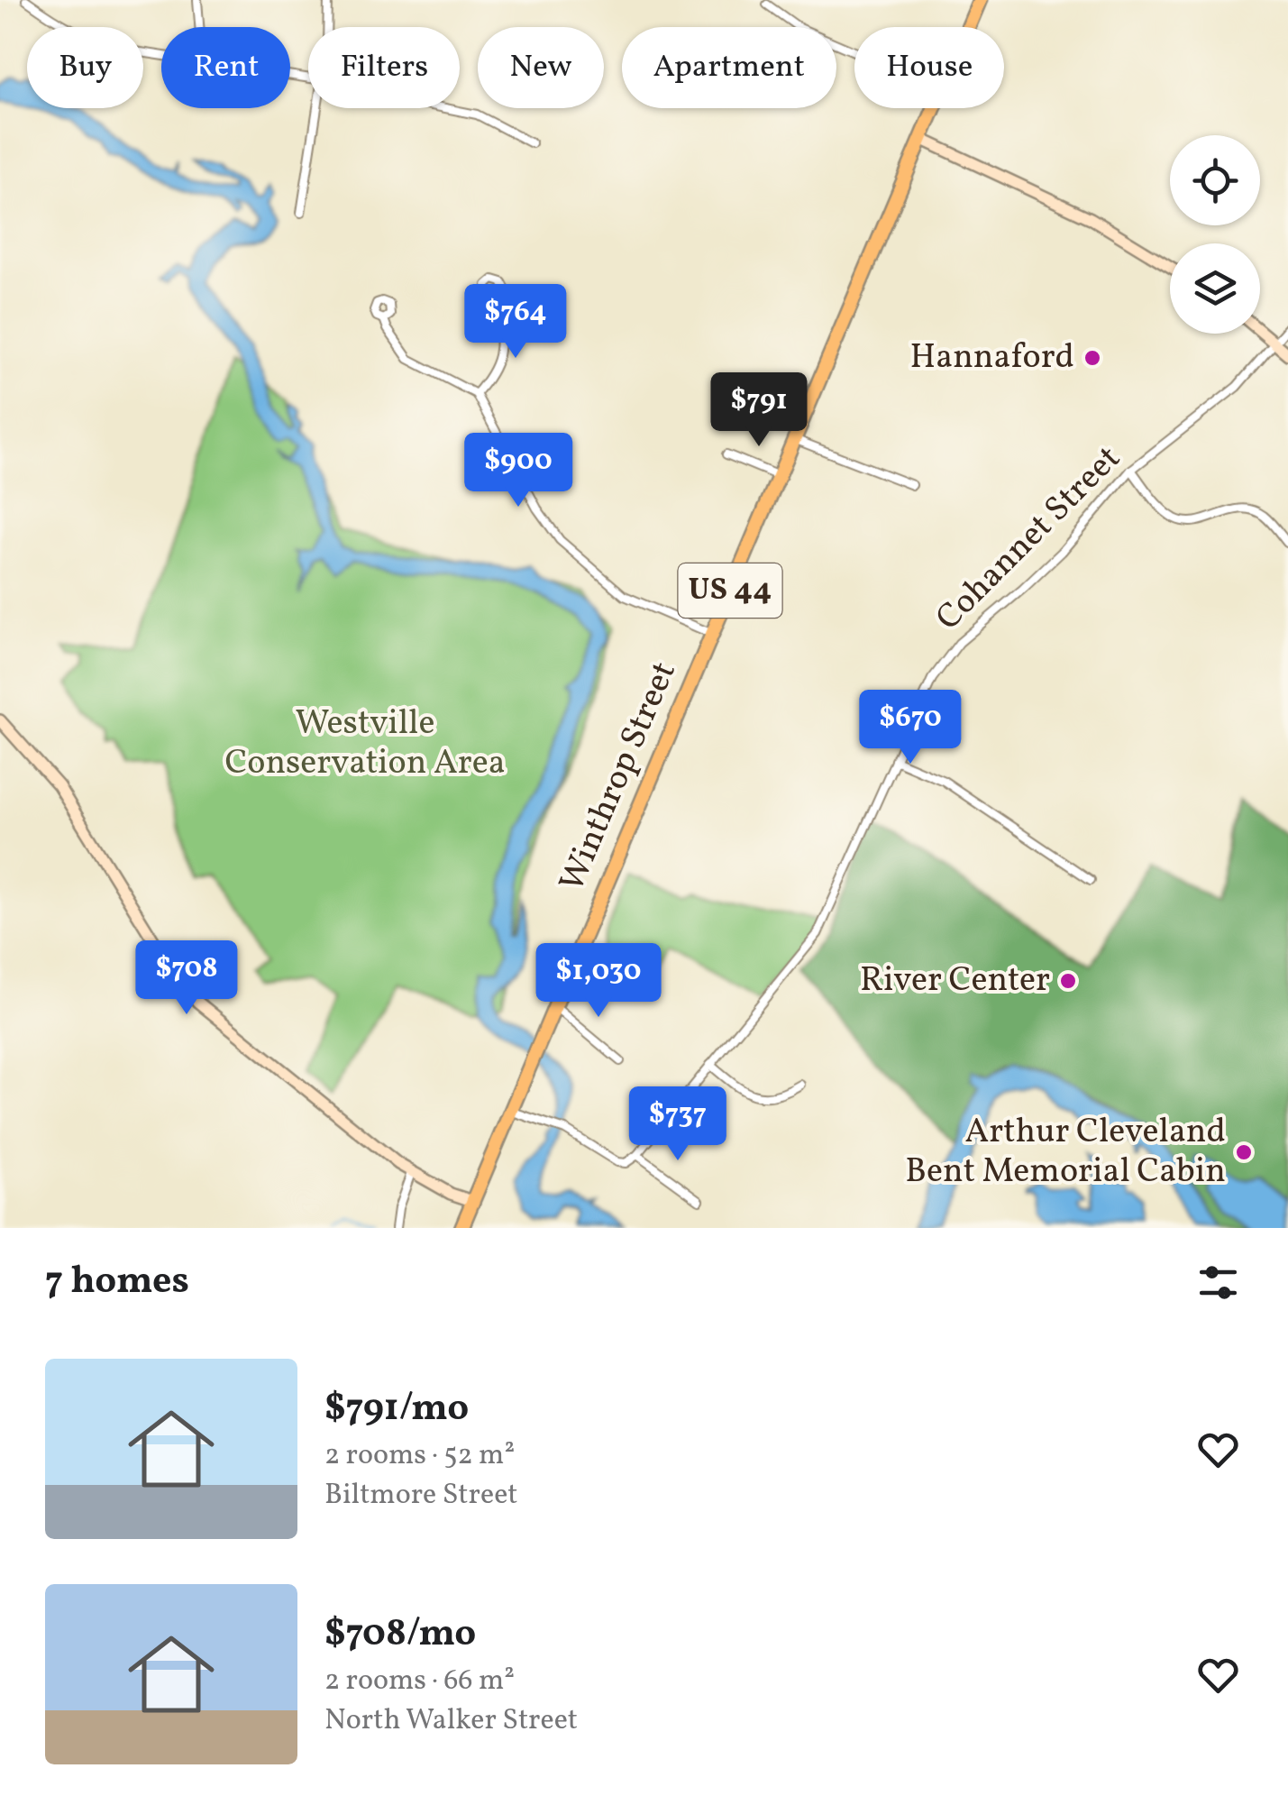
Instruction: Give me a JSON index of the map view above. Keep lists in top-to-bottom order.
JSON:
{
  "streets": {
    "highway": ["US 44", "Winthrop Street"],
    "street": ["Cohannet Street"]
  },
  "parks": ["Westville Conservation Area"],
  "places": ["Hannaford", "River Center", "Arthur Cleveland Bent Memorial Cabin"],
  "page": {
    "chip": [
      "Buy",
      "Rent",
      "Filters",
      "New",
      "Apartment",
      "House"
    ],
    "price": [
      "$764",
      "$791",
      "$900",
      "$670",
      "$708",
      "$1,030",
      "$737"
    ],
    "heading": "7 homes",
    "list": [
      {
        "name": "$791/mo",
        "note": "2 rooms · 52 m² · Biltmore Street"
      },
      {
        "name": "$708/mo",
        "note": "2 rooms · 66 m² · North Walker Street"
      }
    ]
  }
}
